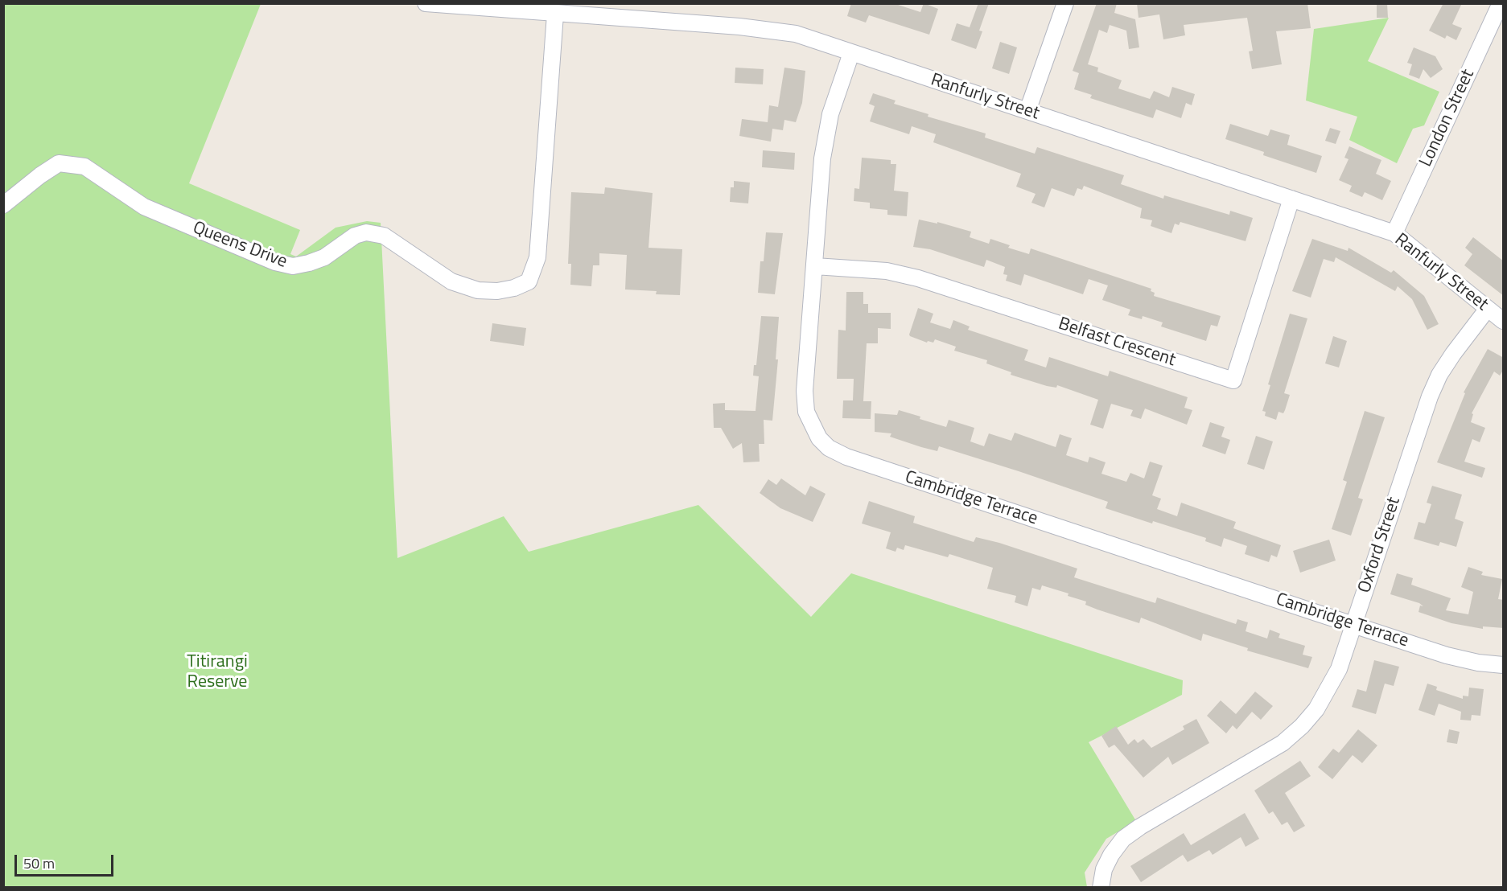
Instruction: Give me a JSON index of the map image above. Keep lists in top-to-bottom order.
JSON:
{
  "streets": {
    "street": [
      "Ranfurly Street",
      "London Street",
      "Queens Drive",
      "Belfast Crescent",
      "Cambridge Terrace",
      "Oxford Street"
    ]
  },
  "crossings": [
    ["Ranfurly Street", "London Street"],
    ["Ranfurly Street", "Queens Drive"],
    ["Ranfurly Street", "Belfast Crescent"],
    ["Ranfurly Street", "Cambridge Terrace"],
    ["Ranfurly Street", "Oxford Street"],
    ["Belfast Crescent", "Cambridge Terrace"],
    ["Cambridge Terrace", "Oxford Street"]
  ],
  "parks": ["Titirangi Reserve"],
  "scale_bar": "50 m"
}
